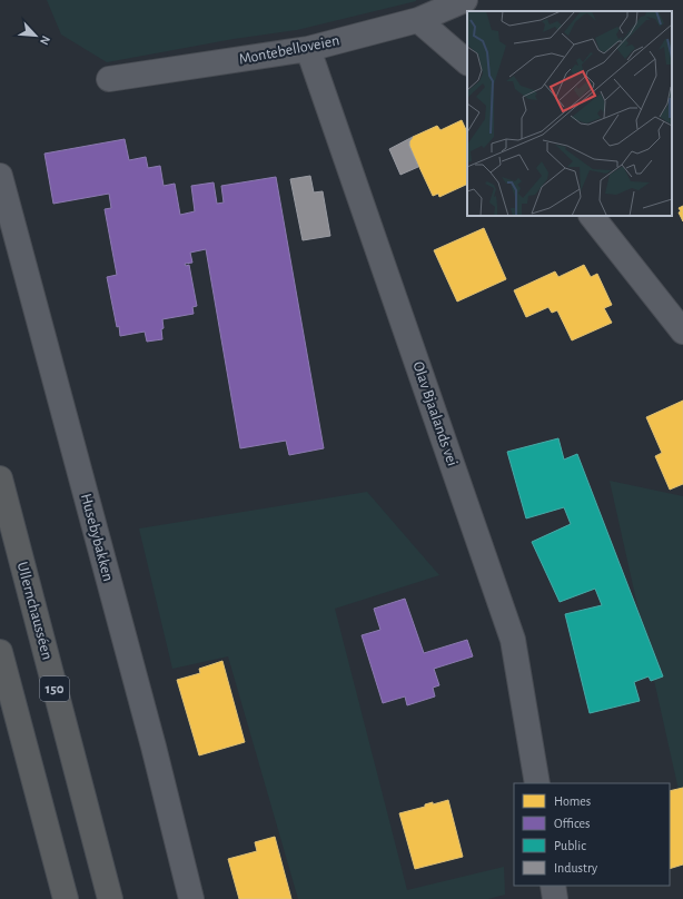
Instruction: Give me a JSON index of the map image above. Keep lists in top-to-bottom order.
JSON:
{
  "streets": {
    "highway": ["Ullernchausséen", "150"],
    "street": ["Montebelloveien", "Olav Bjaalands vei", "Husebybakken"]
  },
  "crossings": [
    ["Montebelloveien", "Olav Bjaalands vei"]
  ],
  "legend": [
    "Homes",
    "Offices",
    "Public",
    "Industry"
  ],
  "north": "bottom right"
}
